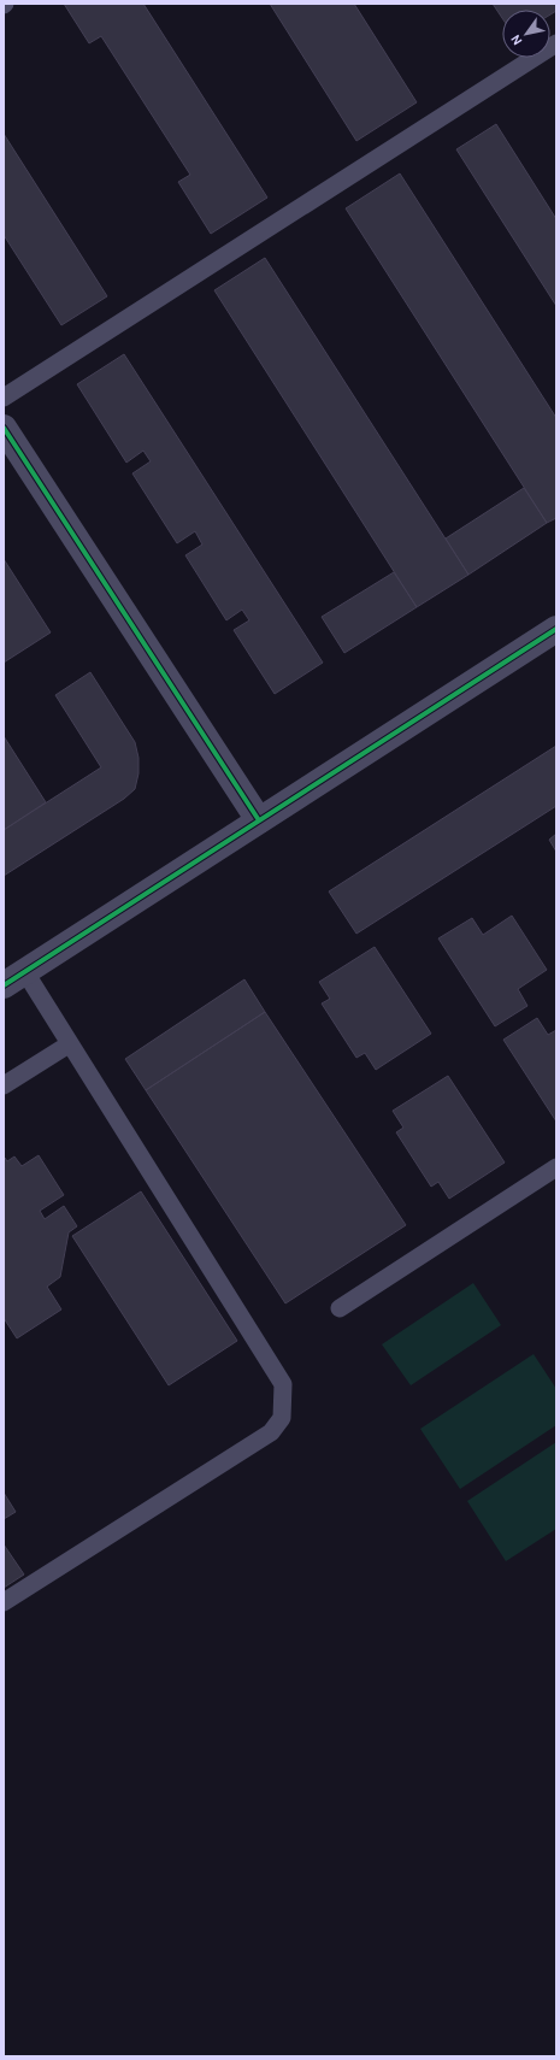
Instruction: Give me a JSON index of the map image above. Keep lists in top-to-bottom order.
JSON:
{
  "north": "bottom left"
}
